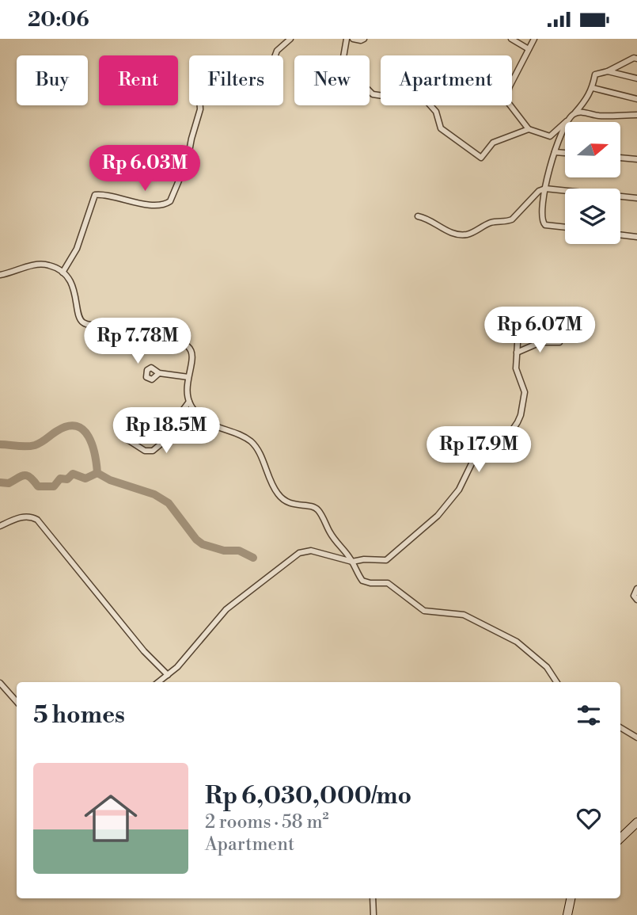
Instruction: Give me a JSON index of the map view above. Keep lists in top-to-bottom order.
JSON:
{
  "north": "right",
  "page": {
    "status": "20:06",
    "chip": [
      "Buy",
      "Rent",
      "Filters",
      "New",
      "Apartment"
    ],
    "price": [
      "Rp 6.03M",
      "Rp 6.07M",
      "Rp 7.78M",
      "Rp 18.5M",
      "Rp 17.9M"
    ],
    "heading": "5 homes",
    "list": [
      {
        "name": "Rp 6,030,000/mo",
        "note": "2 rooms · 58 m² · Apartment"
      }
    ]
  }
}
